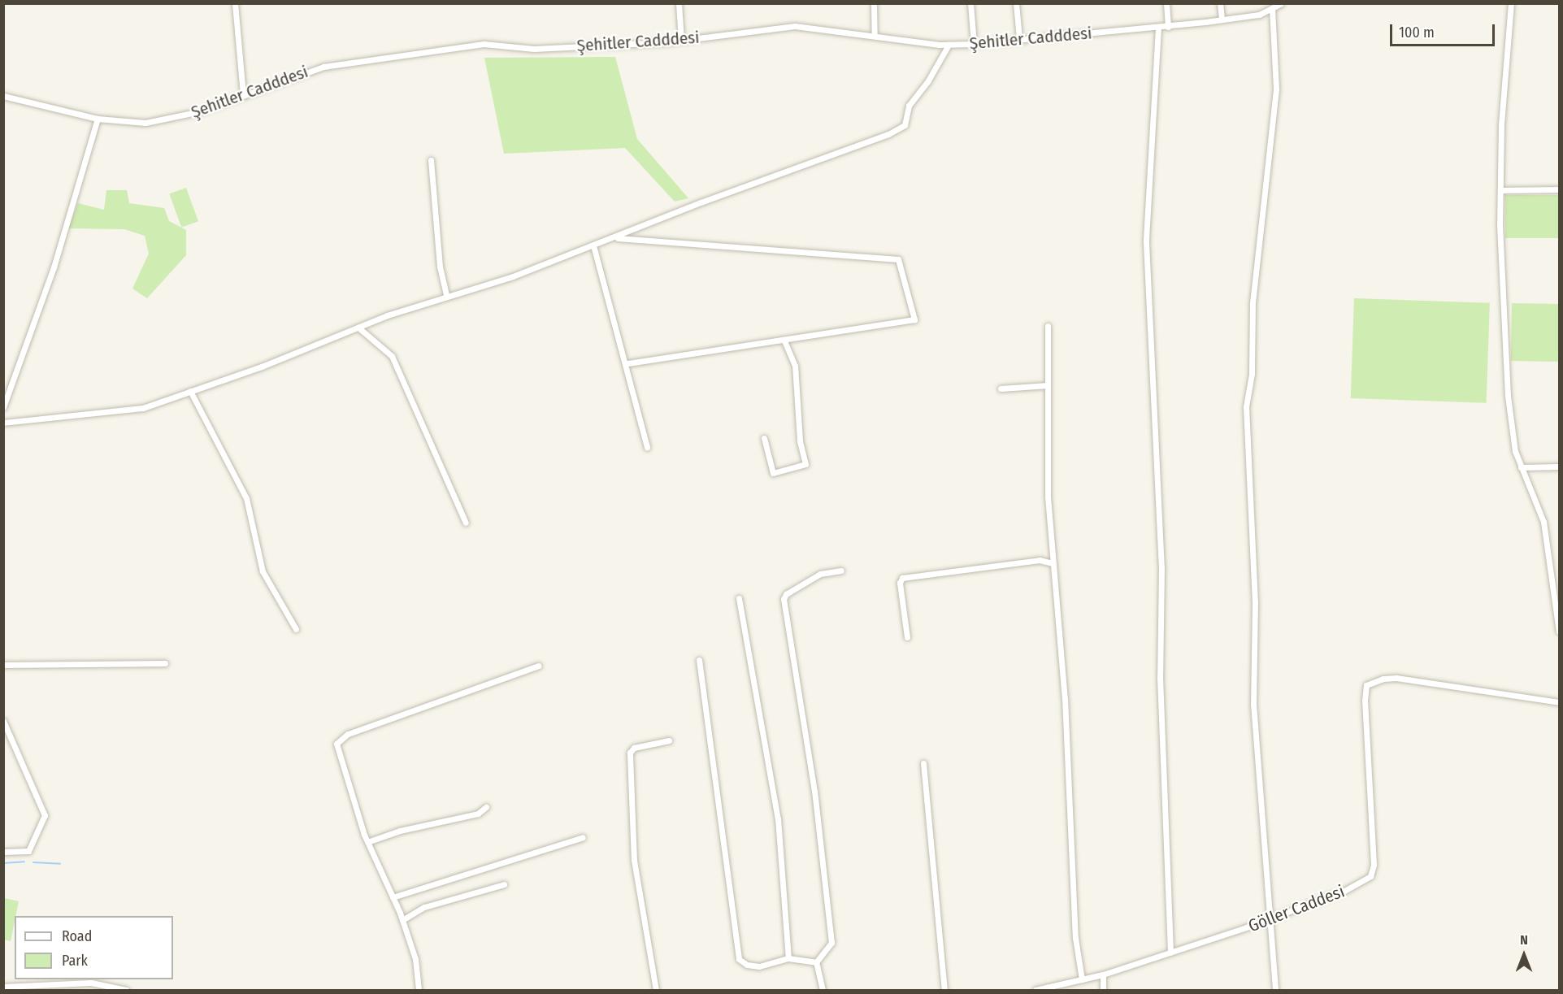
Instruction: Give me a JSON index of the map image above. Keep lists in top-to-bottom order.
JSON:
{
  "streets": {
    "street": ["Şehitler Cadddesi", "Göller Caddesi"]
  },
  "legend": ["Road", "Park"],
  "scale_bar": "100 m",
  "north": "top"
}
